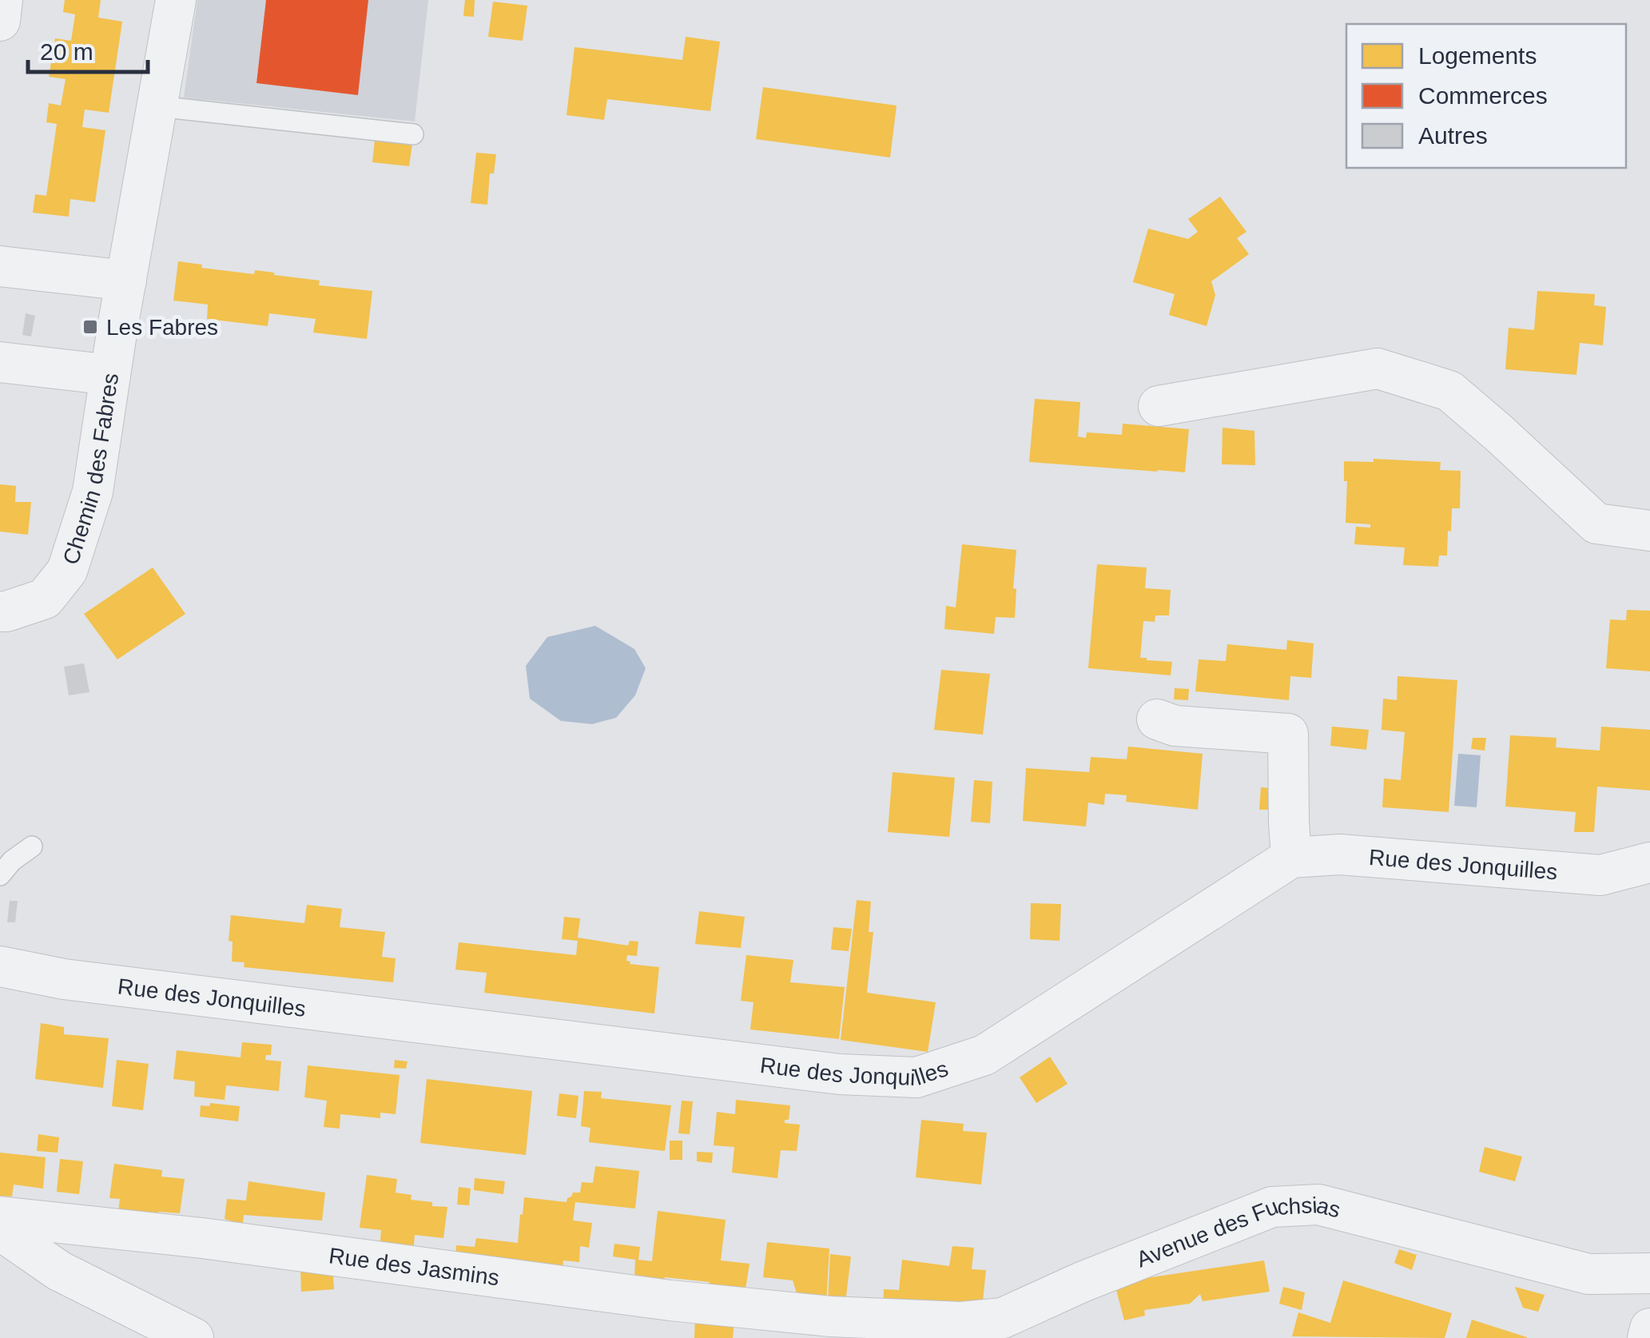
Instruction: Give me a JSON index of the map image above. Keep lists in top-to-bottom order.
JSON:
{
  "streets": {
    "street": [
      "Chemin des Fabres",
      "Rue des Jonquilles",
      "Avenue des Fuchsias",
      "Rue des Jasmins"
    ]
  },
  "crossings": [
    ["Avenue des Fuchsias", "Rue des Jasmins"]
  ],
  "places": {
    "transit": ["Les Fabres"]
  },
  "legend": ["Logements", "Commerces", "Autres"],
  "scale_bar": "20 m"
}
